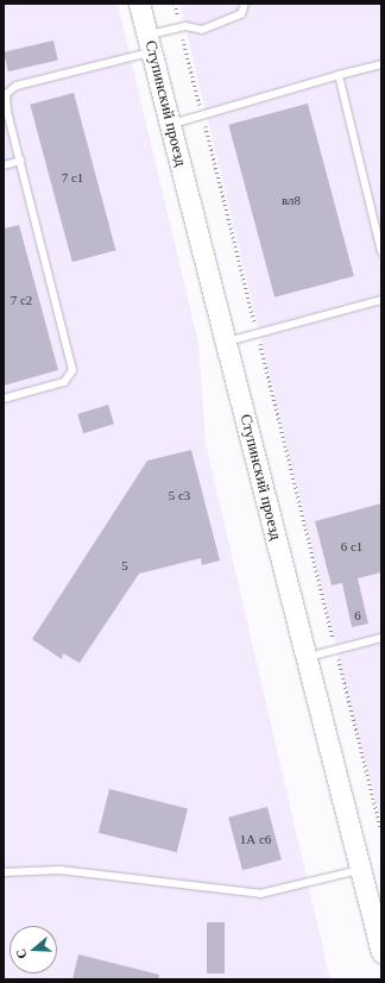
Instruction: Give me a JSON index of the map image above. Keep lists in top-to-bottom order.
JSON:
{
  "streets": {
    "street": ["Ступинский проезд"]
  },
  "house_numbers": [
    "7 с1",
    "вл8",
    "7 с2",
    "5 с3",
    "6 с1",
    "5",
    "6",
    "1А с6"
  ],
  "north": "left"
}
